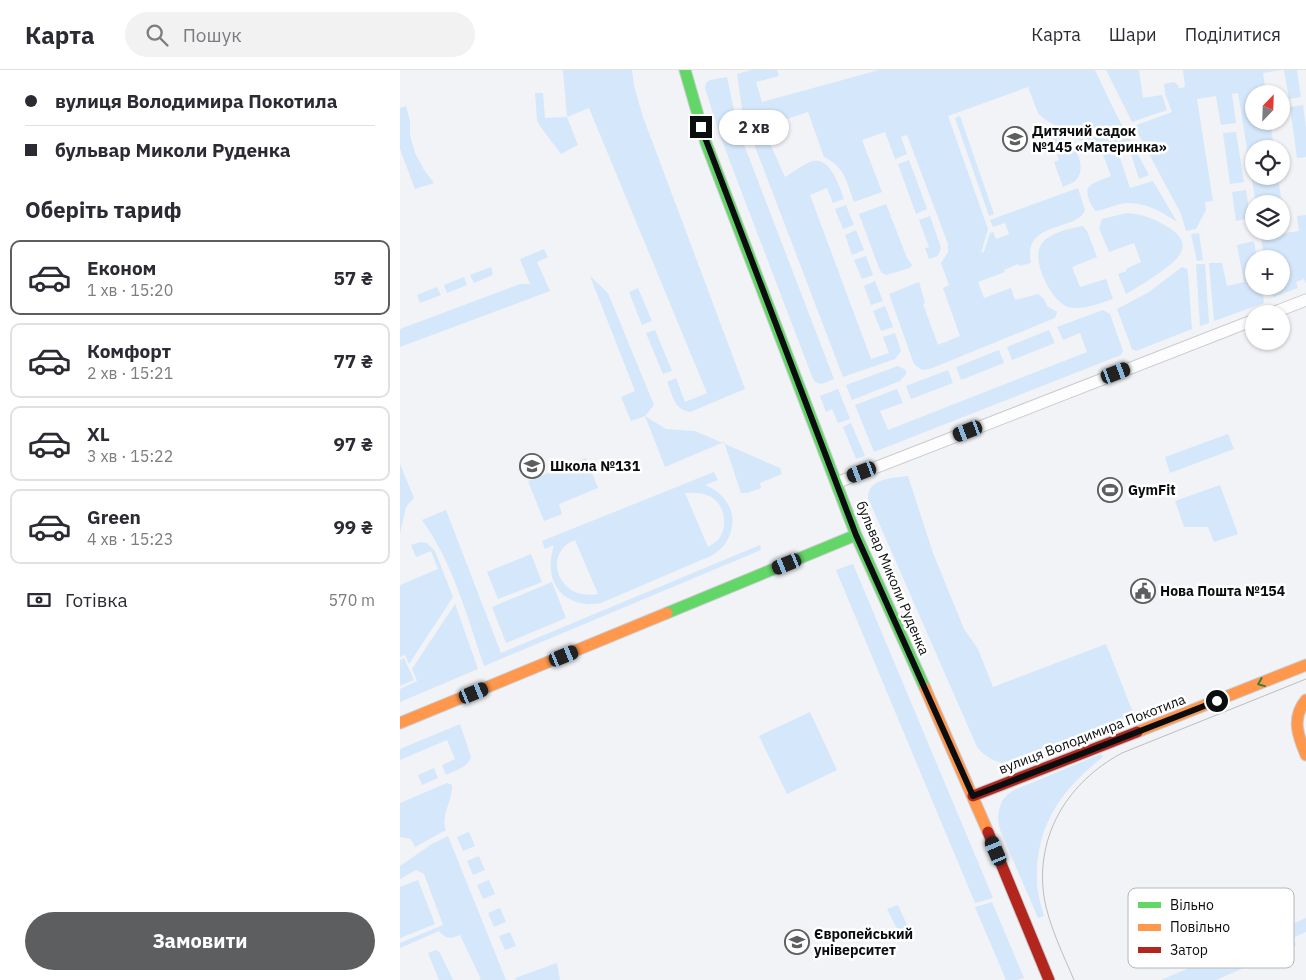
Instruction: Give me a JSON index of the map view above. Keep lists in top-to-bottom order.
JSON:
{
  "streets": {
    "street": ["бульвар Миколи Руденка", "вулиця Володимира Покотила"]
  },
  "crossings": [
    ["бульвар Миколи Руденка", "вулиця Володимира Покотила"]
  ],
  "one_way": ["вулиця Володимира Покотила"],
  "places": {
    "school or university": ["Дитячий садок №145 «Материнка»", "Школа №131", "Європейський університет"],
    "sports": ["GymFit"],
    "public building": ["Нова Пошта №154"]
  },
  "legend": ["Вільно", "Повільно", "Затор"],
  "north": "top right",
  "page": {
    "header": "Карта",
    "search": "Пошук",
    "nav": ["Карта", "Шари", "Поділитися"],
    "banner": ["вулиця Володимира Покотила", "бульвар Миколи Руденка"],
    "map_buttons": ["+", "−"],
    "bubble": "2 хв",
    "heading": "Оберіть тариф",
    "list": [
      {
        "name": "Економ",
        "note": "1 хв · 15:20",
        "value": "57 ₴"
      },
      {
        "name": "Комфорт",
        "note": "2 хв · 15:21",
        "value": "77 ₴"
      },
      {
        "name": "XL",
        "note": "3 хв · 15:22",
        "value": "97 ₴"
      },
      {
        "name": "Green",
        "note": "4 хв · 15:23",
        "value": "99 ₴"
      }
    ],
    "pay": ["Готівка", "570 m"],
    "buttons": "Замовити"
  }
}
